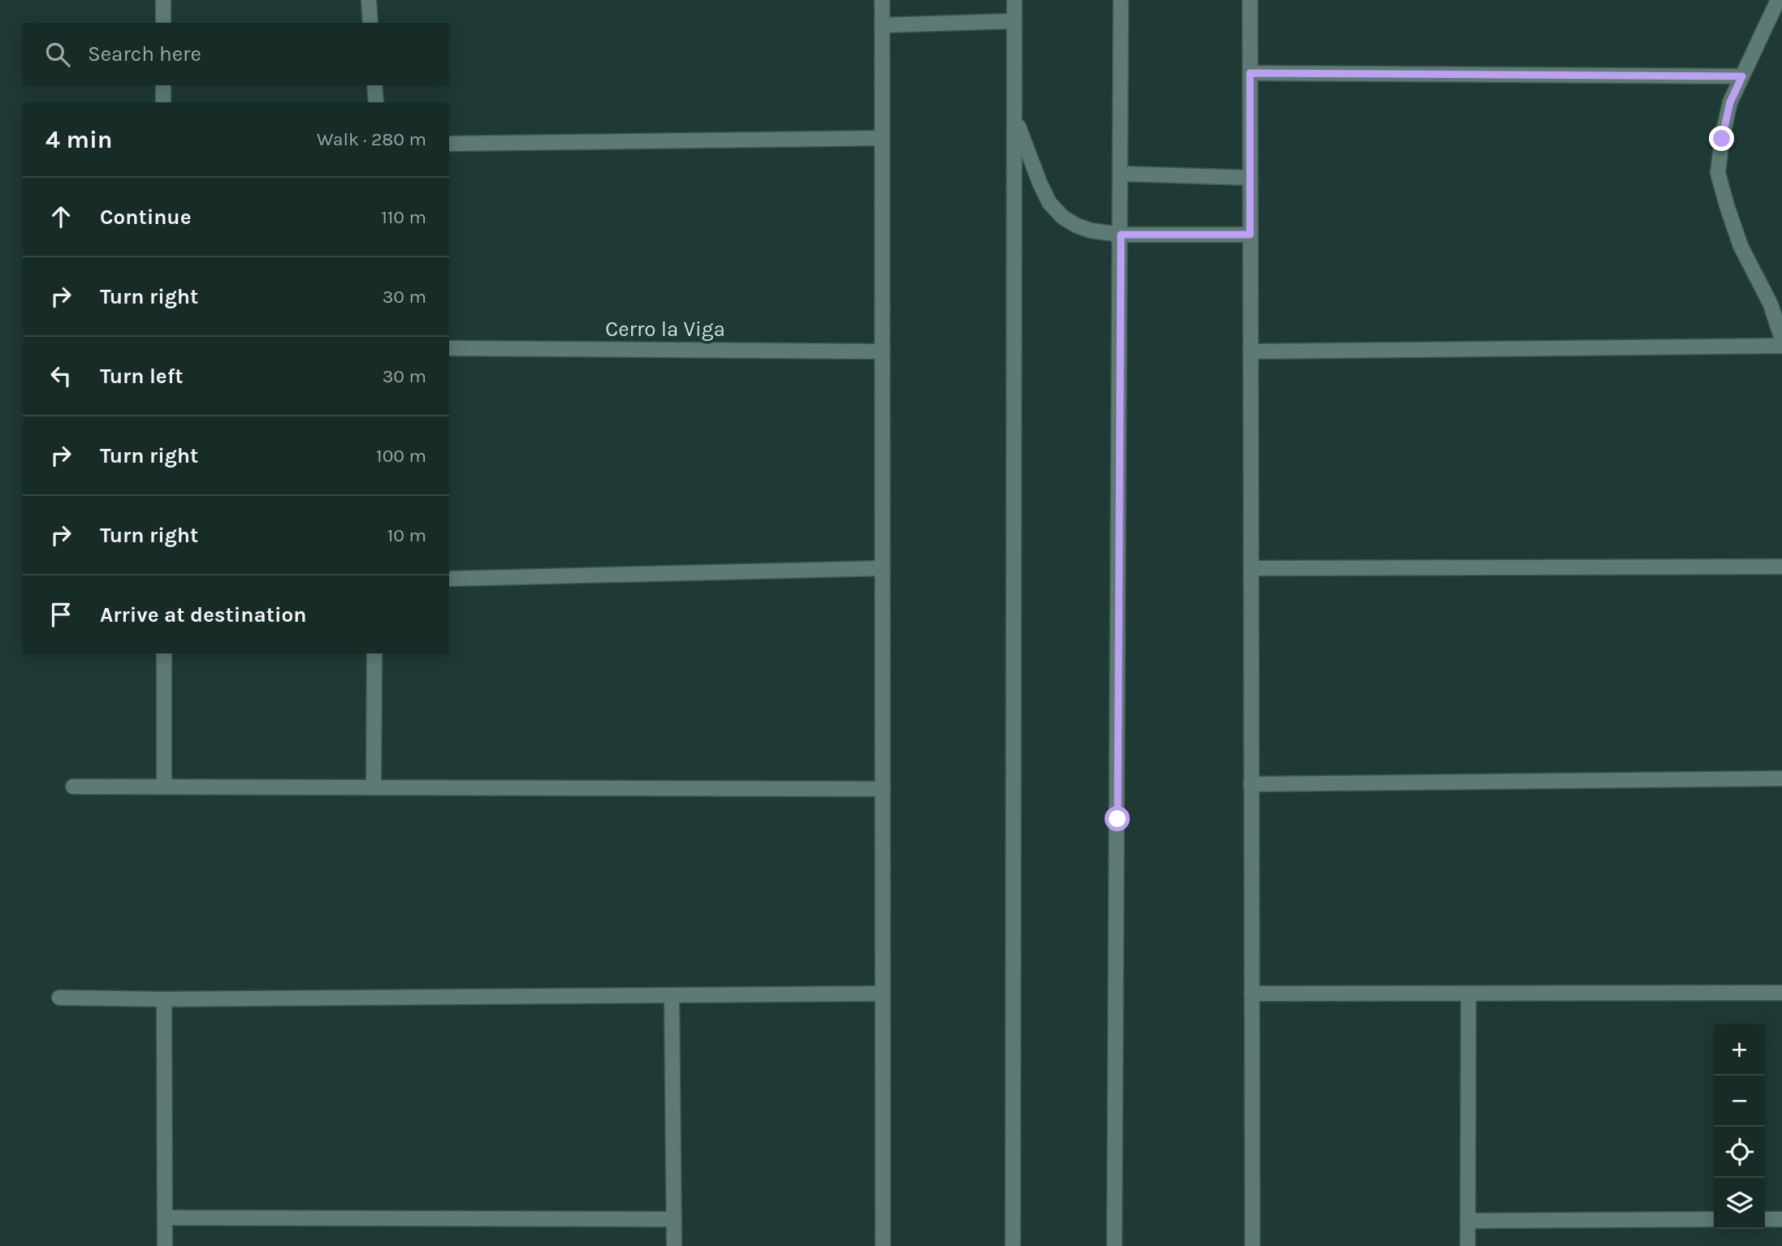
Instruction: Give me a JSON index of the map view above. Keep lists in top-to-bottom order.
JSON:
{
  "streets": {
    "street": ["Cerro la Viga"]
  },
  "page": {
    "search": "Search here",
    "heading": ["4 min", "Walk · 280 m"],
    "list": [
      ["Continue", "110 m"],
      ["Turn right", "30 m"],
      ["Turn left", "30 m"],
      ["Turn right", "100 m"],
      ["Turn right", "10 m"],
      "Arrive at destination"
    ],
    "map_buttons": ["+", "−"]
  }
}
